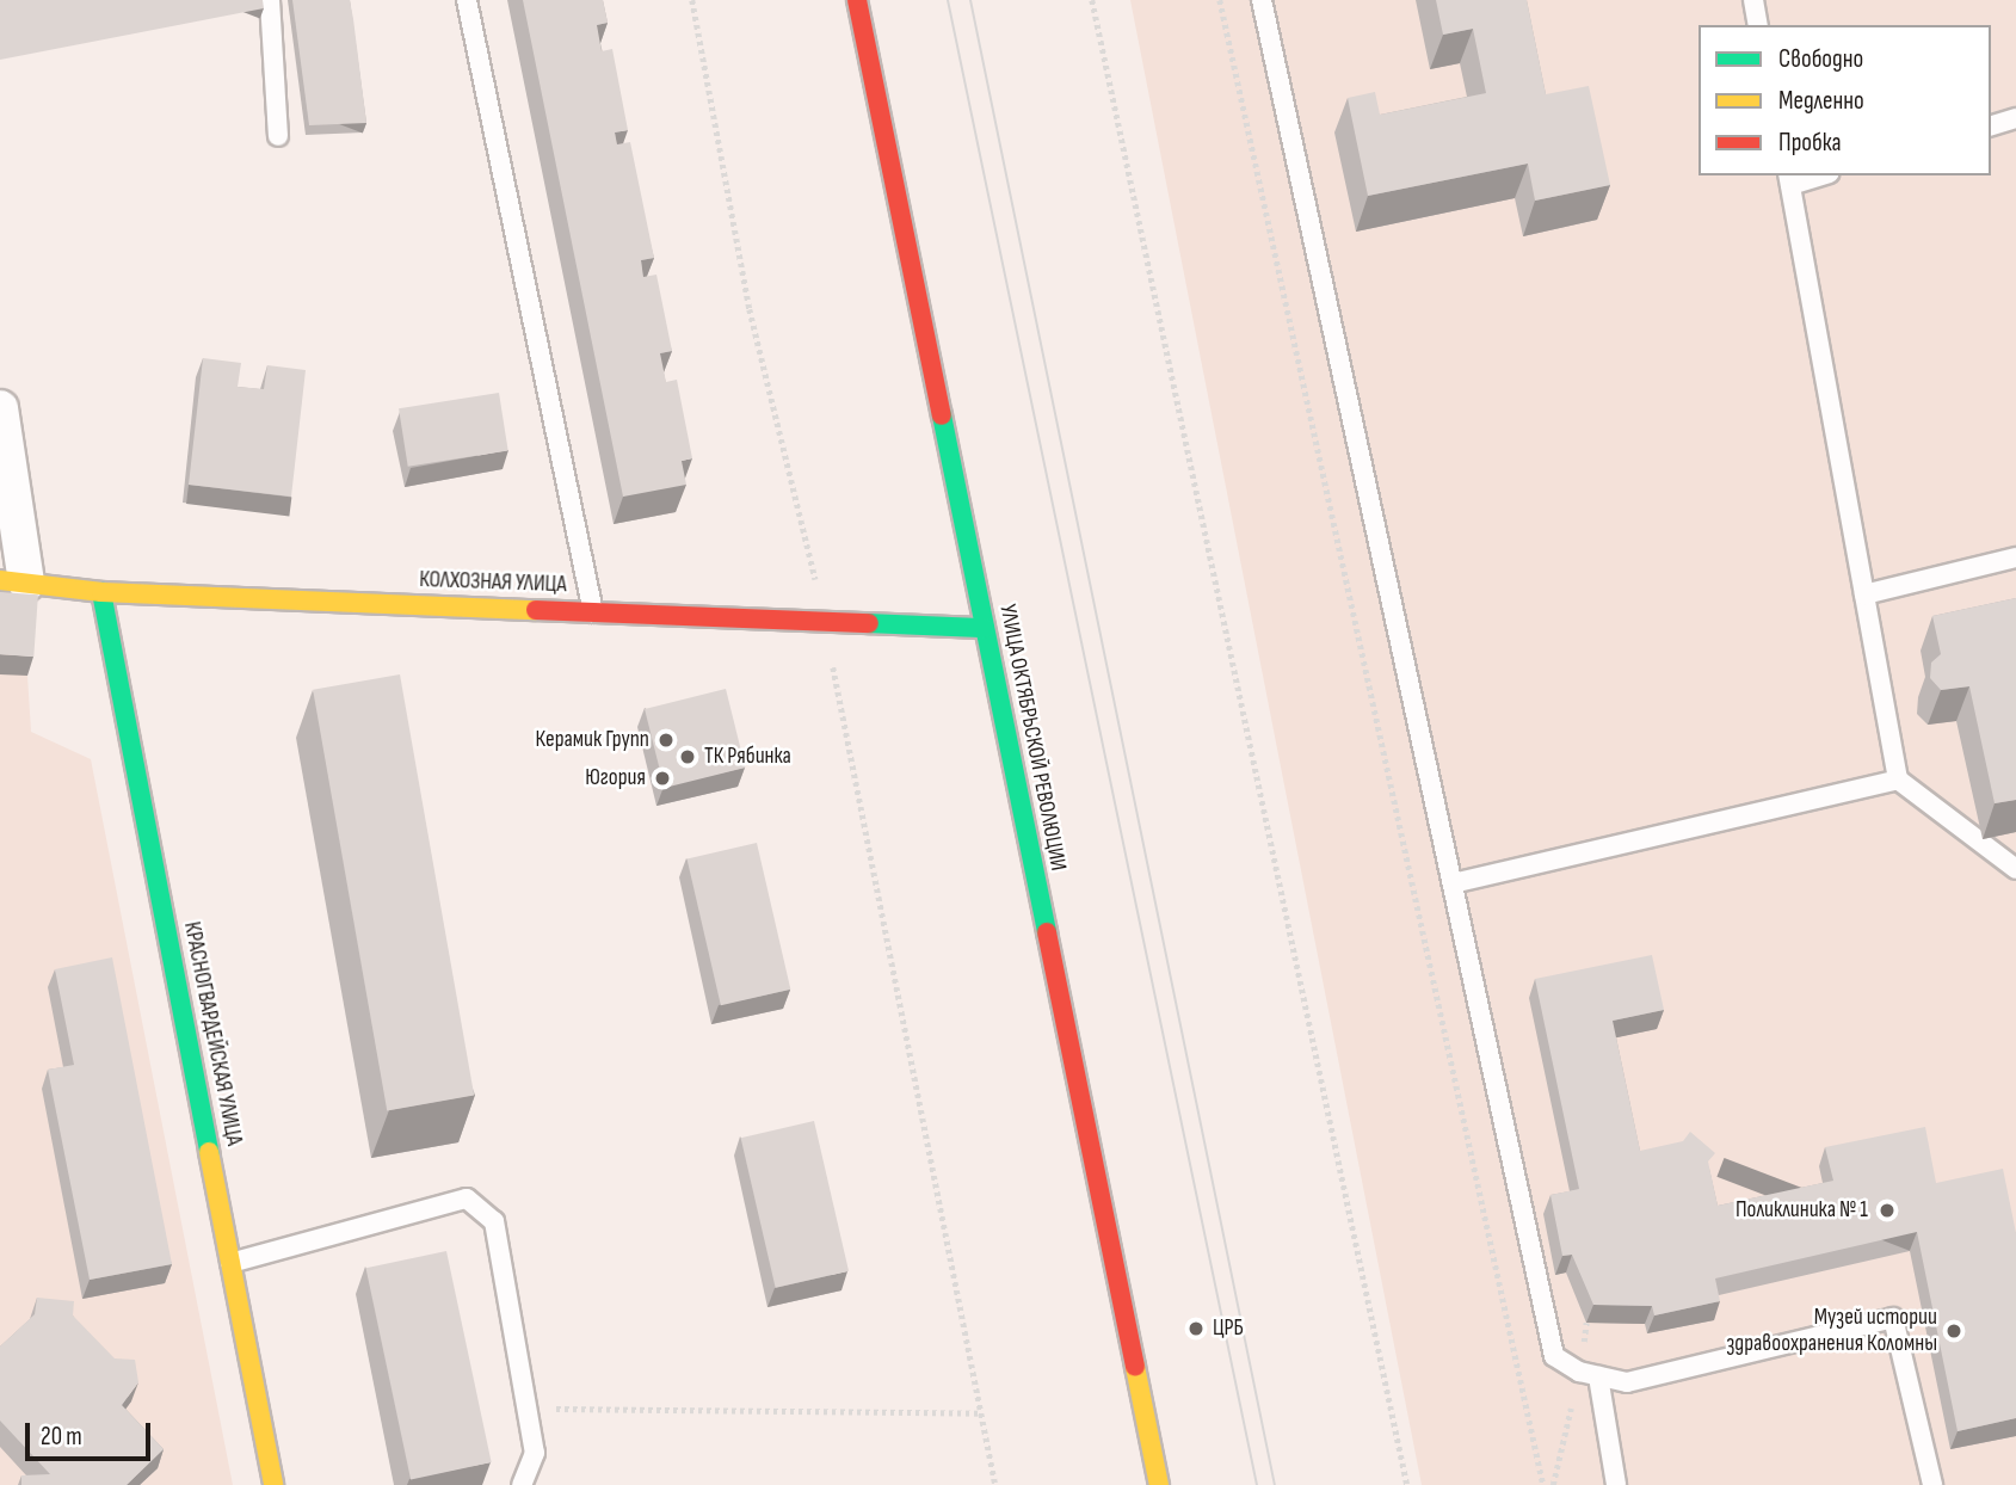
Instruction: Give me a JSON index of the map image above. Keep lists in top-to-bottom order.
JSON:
{
  "streets": {
    "street": ["КОЛХОЗНАЯ УЛИЦА", "УЛИЦА ОКТЯБРЬСКОЙ РЕВОЛЮЦИИ", "КРАСНОГВАРДЕЙСКАЯ УЛИЦА"]
  },
  "crossings": [
    ["КОЛХОЗНАЯ УЛИЦА", "УЛИЦА ОКТЯБРЬСКОЙ РЕВОЛЮЦИИ"],
    ["КОЛХОЗНАЯ УЛИЦА", "КРАСНОГВАРДЕЙСКАЯ УЛИЦА"]
  ],
  "places": [
    "Керамик Групп",
    "ТК Рябинка",
    "Югория",
    "Поликлиника № 1",
    "ЦРБ",
    "Музей истории здравоохранения Коломны"
  ],
  "legend": ["Свободно", "Медленно", "Пробка"],
  "scale_bar": "20 m"
}
